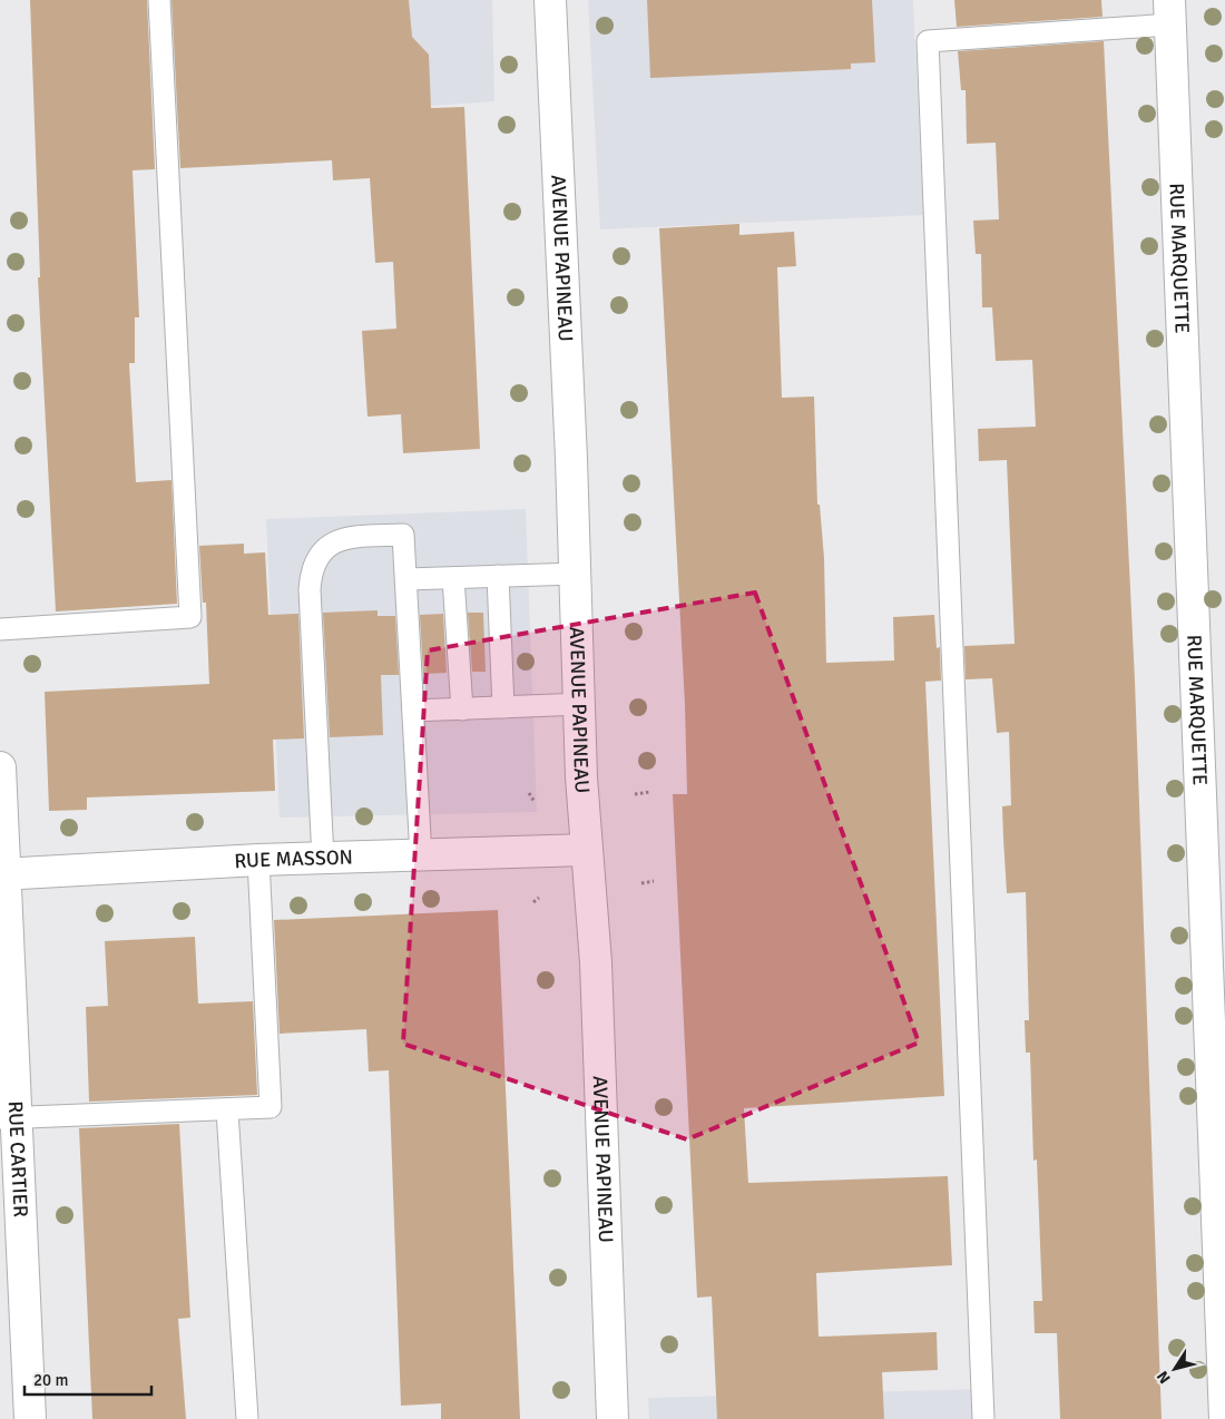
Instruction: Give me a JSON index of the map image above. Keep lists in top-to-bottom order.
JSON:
{
  "streets": {
    "street": [
      "AVENUE PAPINEAU",
      "RUE MARQUETTE",
      "RUE MASSON",
      "RUE CARTIER"
    ]
  },
  "crossings": [
    ["AVENUE PAPINEAU", "RUE MASSON"],
    ["RUE MASSON", "RUE CARTIER"]
  ],
  "scale_bar": "20 m",
  "north": "bottom left"
}
